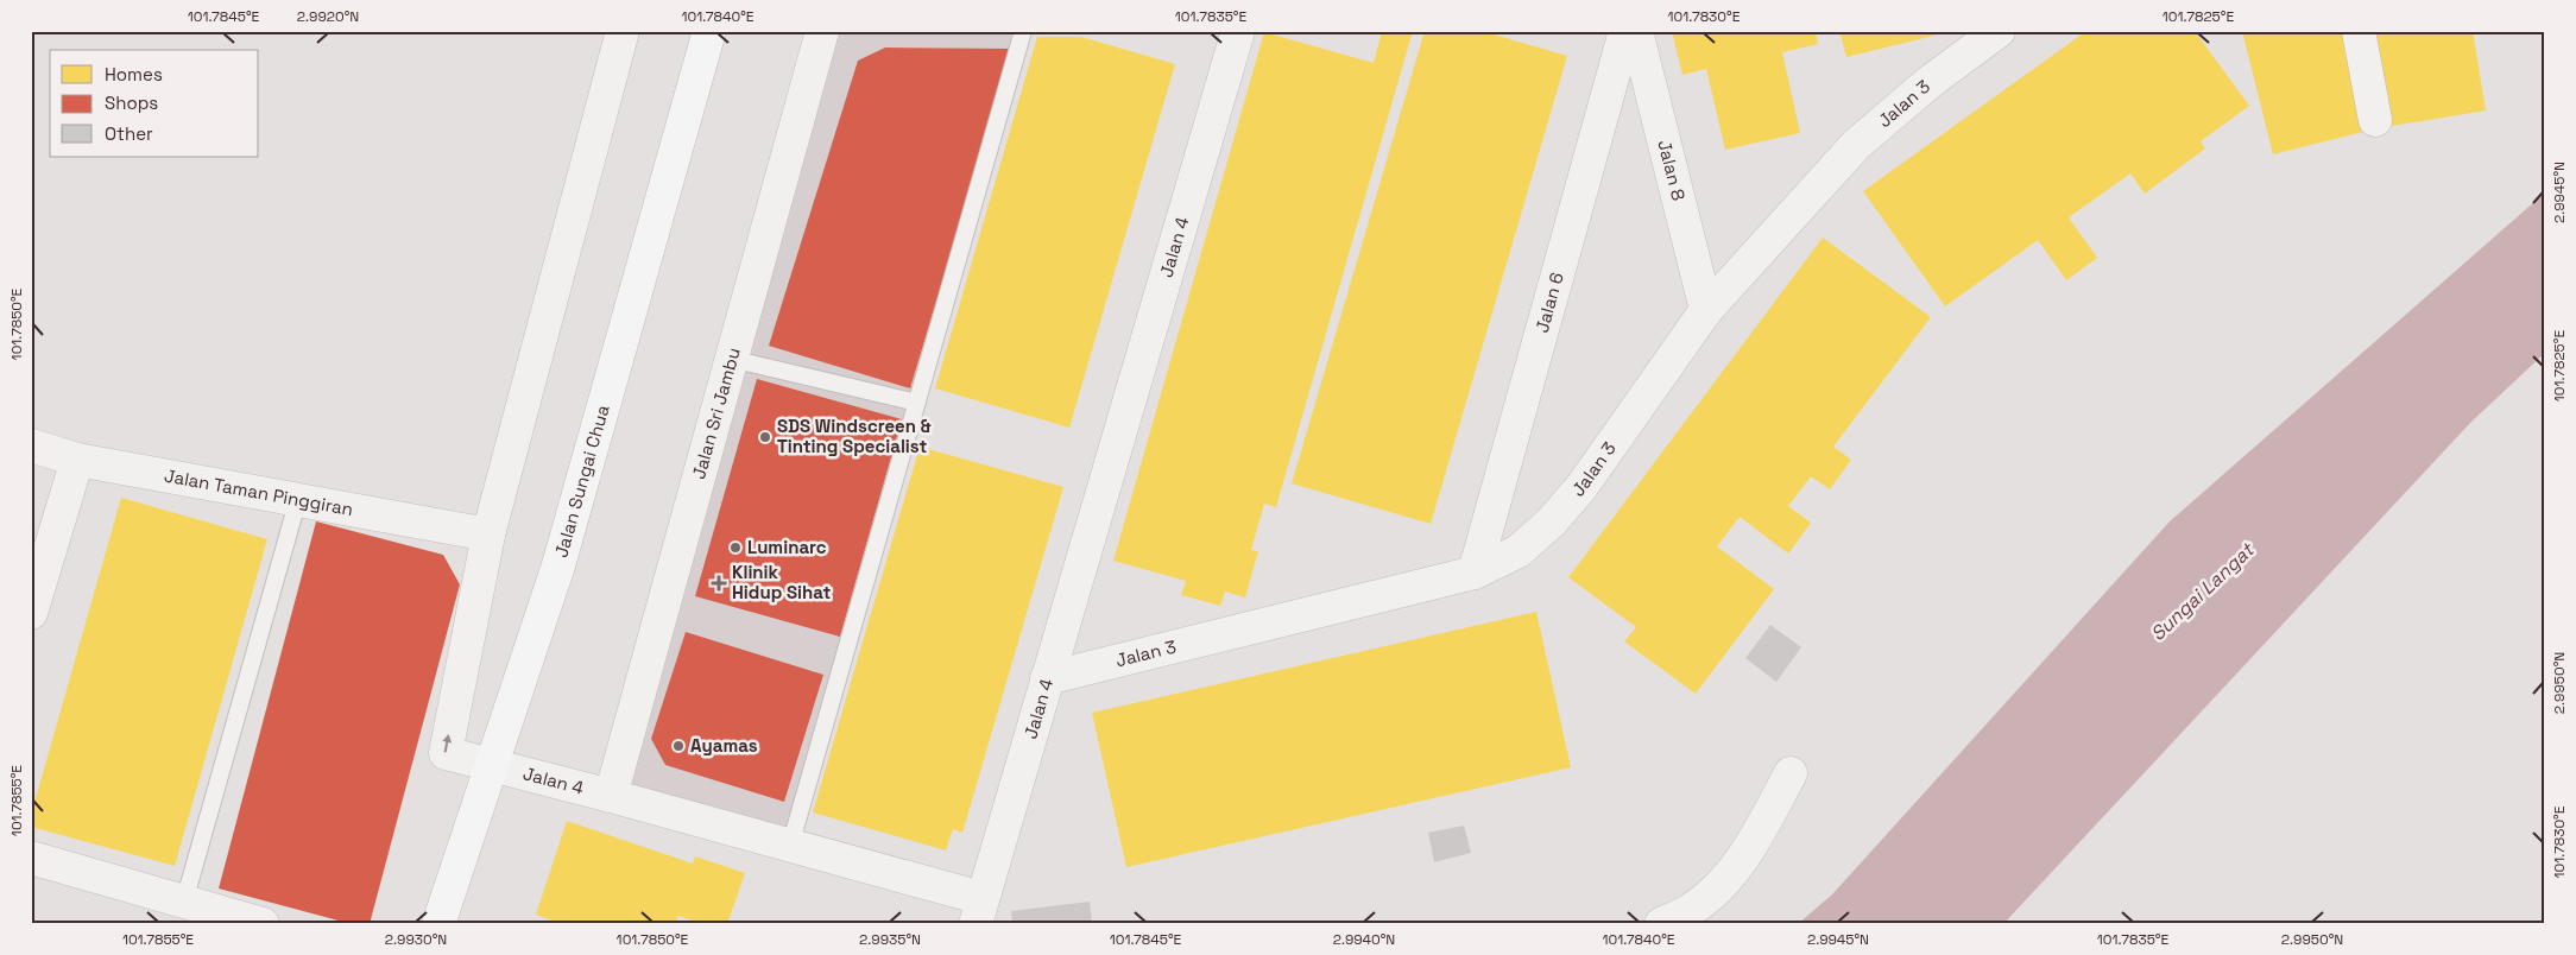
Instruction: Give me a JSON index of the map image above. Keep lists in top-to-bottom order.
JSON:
{
  "streets": {
    "main road": ["Jalan Sungai Chua"],
    "street": [
      "Jalan 3",
      "Jalan 8",
      "Jalan 4",
      "Jalan 6",
      "Jalan Sri Jambu",
      "Jalan Taman Pinggiran"
    ]
  },
  "crossings": [
    ["Jalan 3", "Jalan 8"],
    ["Jalan 3", "Jalan 4"],
    ["Jalan 3", "Jalan 6"],
    ["Jalan 4", "Jalan Sri Jambu"],
    ["Jalan 4", "Jalan Sungai Chua"],
    ["Jalan 4", "Jalan Taman Pinggiran"]
  ],
  "water": ["Sungai Langat"],
  "places": {
    "other": ["SDS Windscreen & Tinting Specialist", "Luminarc", "Ayamas"],
    "health": ["Klinik Hidup Sihat"]
  },
  "legend": ["Homes", "Shops", "Other"],
  "coordinates": [
    "101.7845°E",
    "2.9920°N",
    "101.7840°E",
    "101.7835°E",
    "101.7830°E",
    "101.7825°E",
    "2.9945°N",
    "101.7850°E",
    "2.9950°N",
    "101.7855°E",
    "2.9930°N",
    "2.9935°N",
    "2.9940°N"
  ]
}
